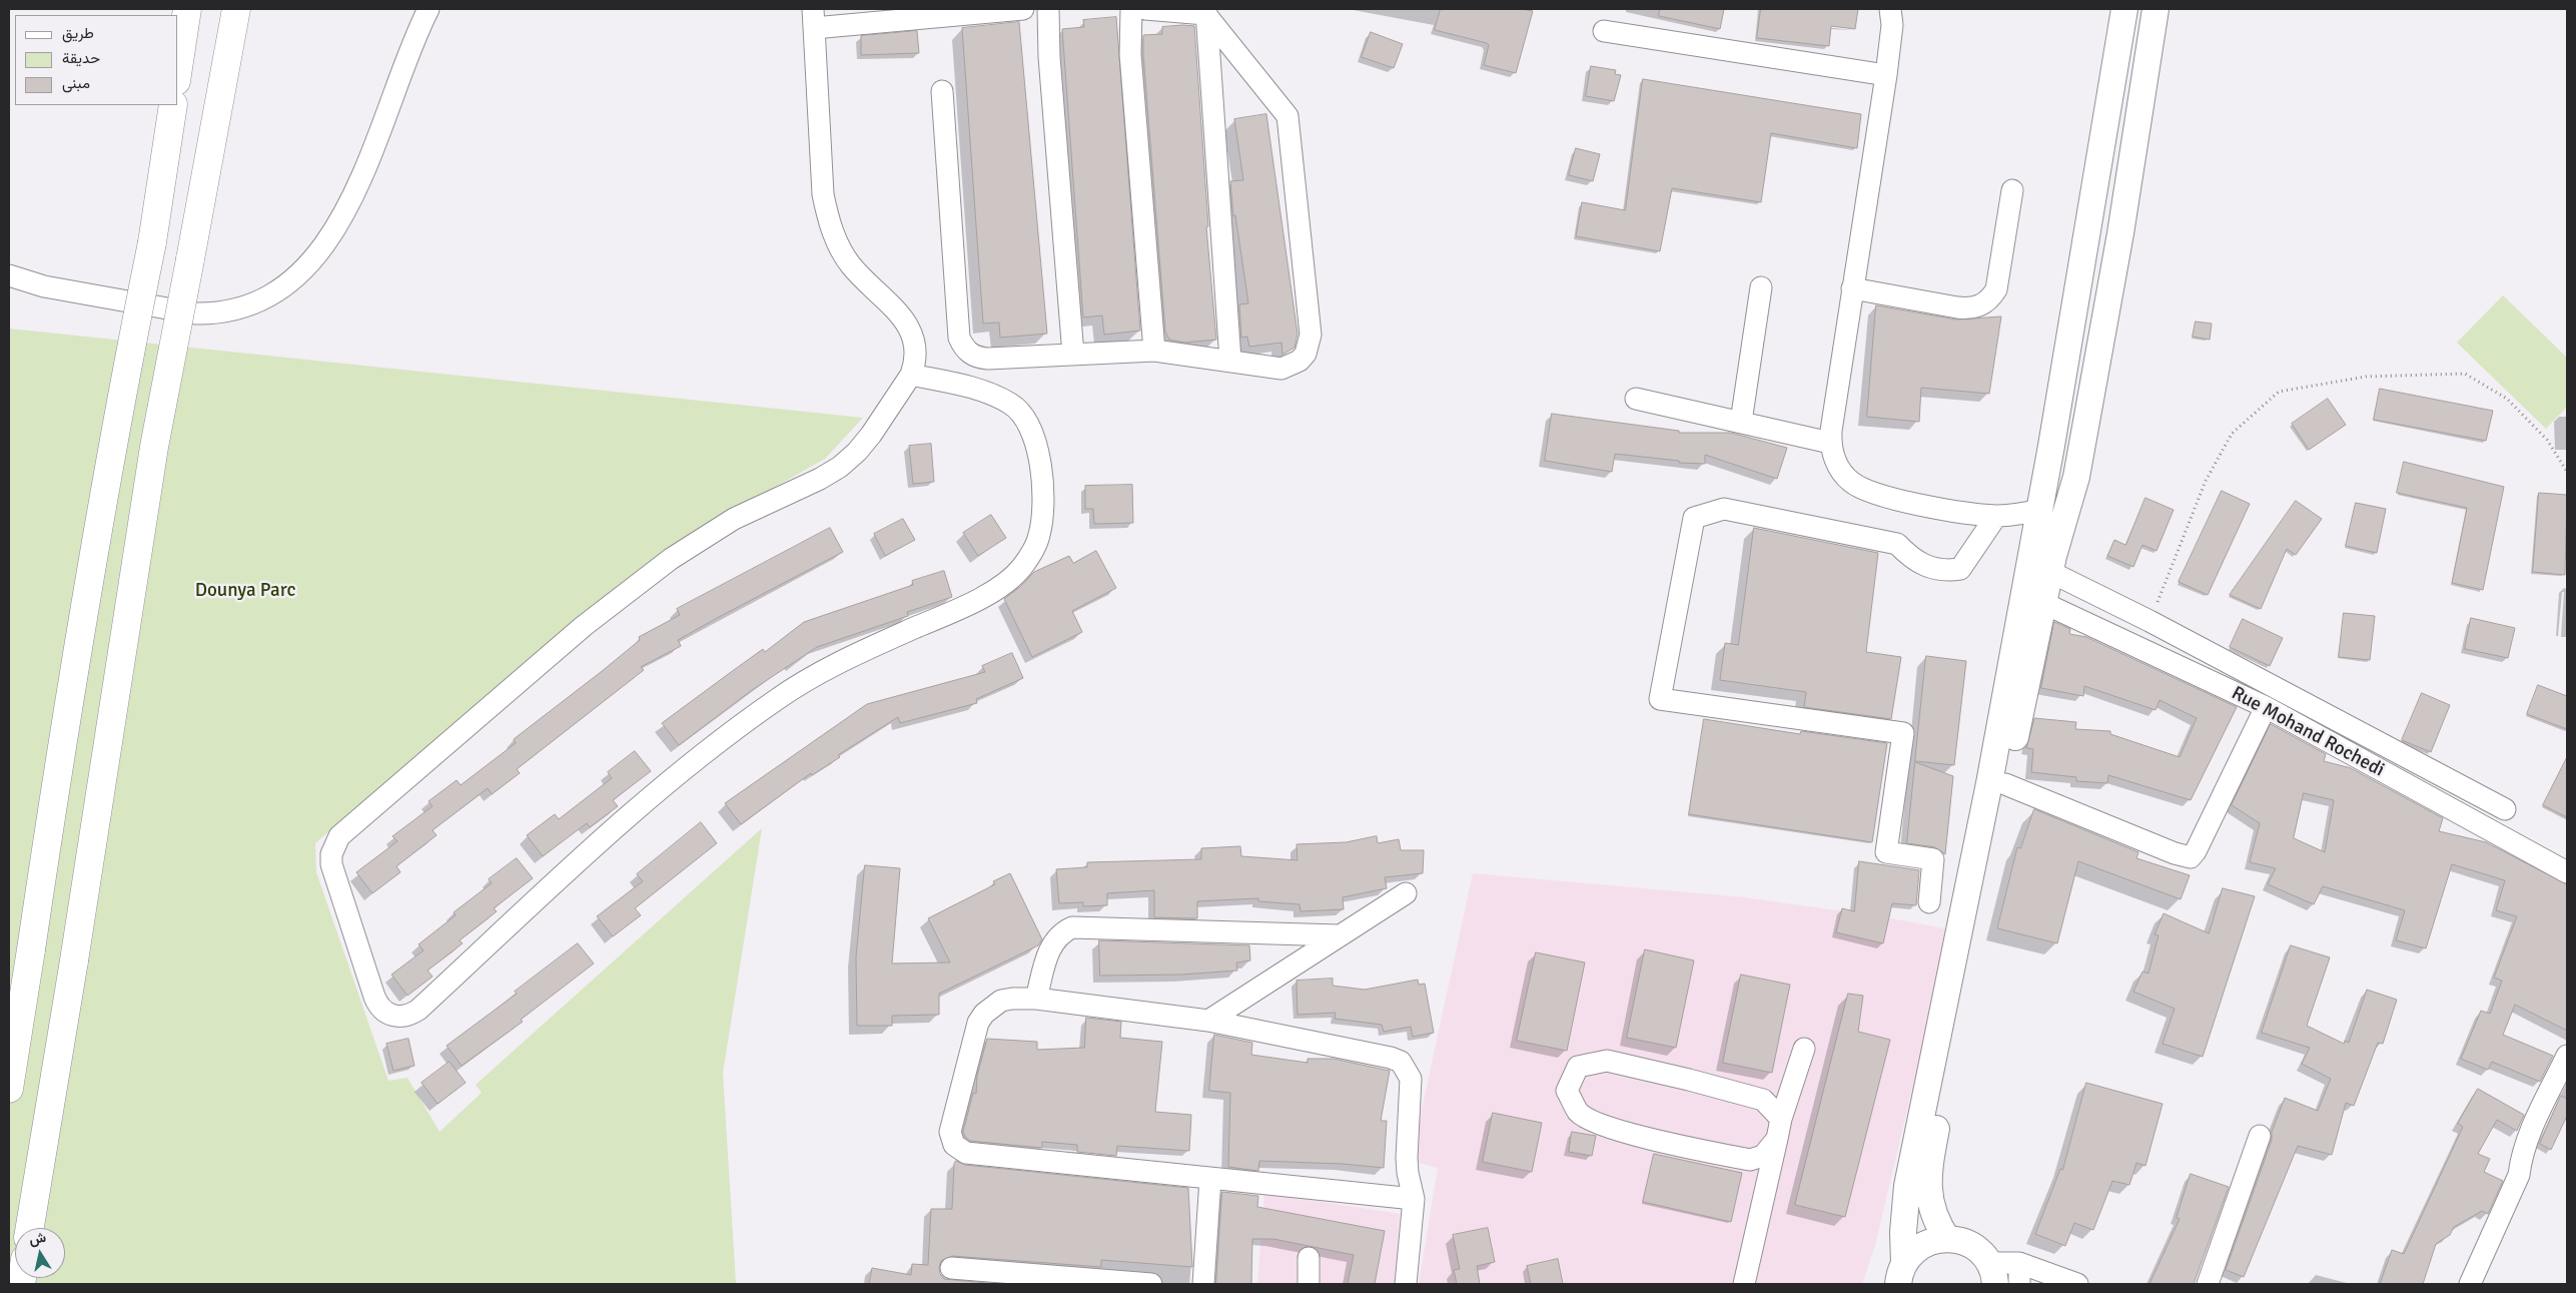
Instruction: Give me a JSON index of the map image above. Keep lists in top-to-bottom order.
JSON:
{
  "streets": {
    "street": ["Rue Mohand Rochedi"]
  },
  "parks": ["Dounya Parc"],
  "legend": ["طريق", "حديقة", "مبنى"],
  "north": "top"
}
